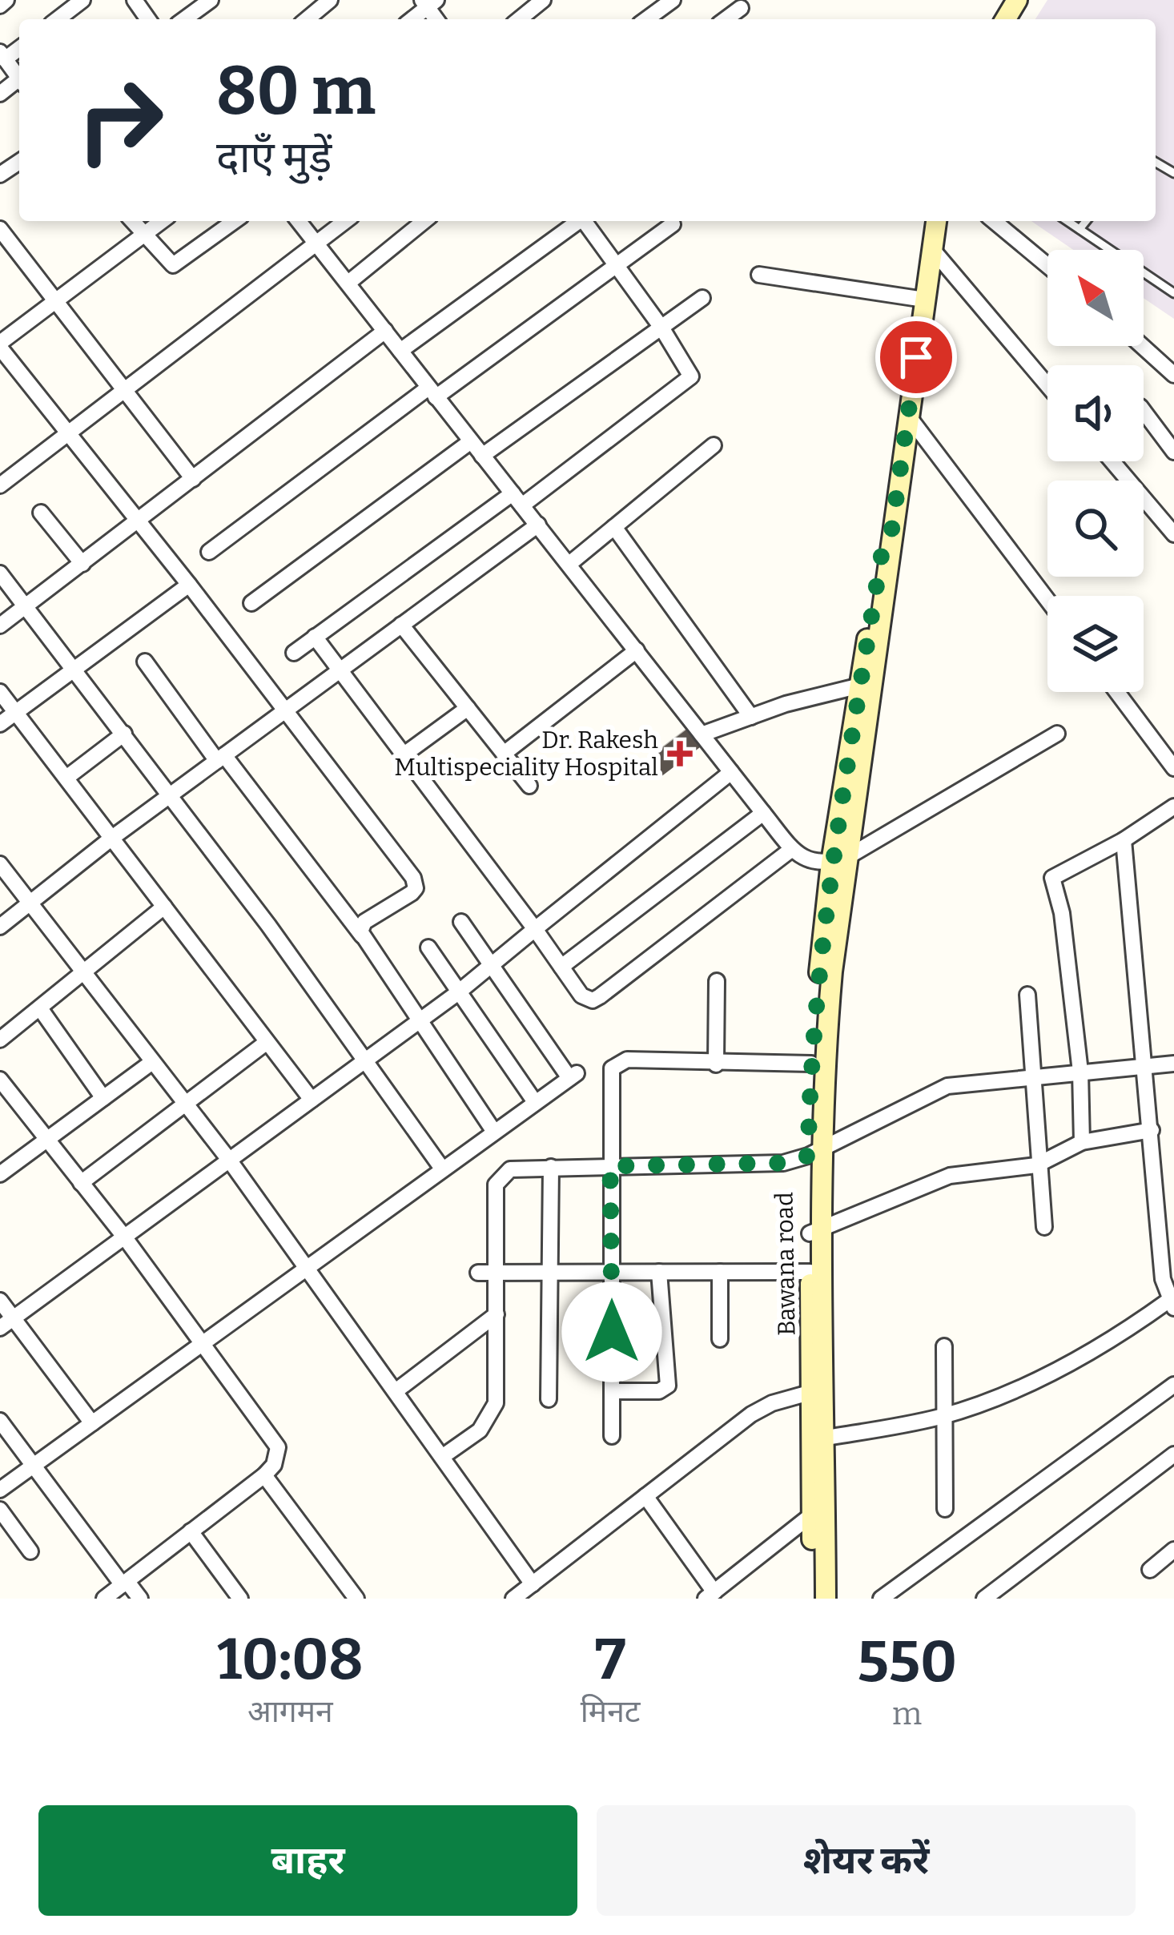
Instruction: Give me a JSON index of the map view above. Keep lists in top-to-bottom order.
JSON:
{
  "streets": {
    "street": ["Bawana road"]
  },
  "places": {
    "health": ["Dr. Rakesh Multispeciality Hospital"]
  },
  "north": "top left",
  "page": {
    "turn": ["80 m", "दाएँ मुड़ें"],
    "eta": [
      "10:08",
      "आगमन",
      "7",
      "मिनट",
      "550",
      "m"
    ],
    "buttons": ["बाहर", "शेयर करें"]
  }
}
